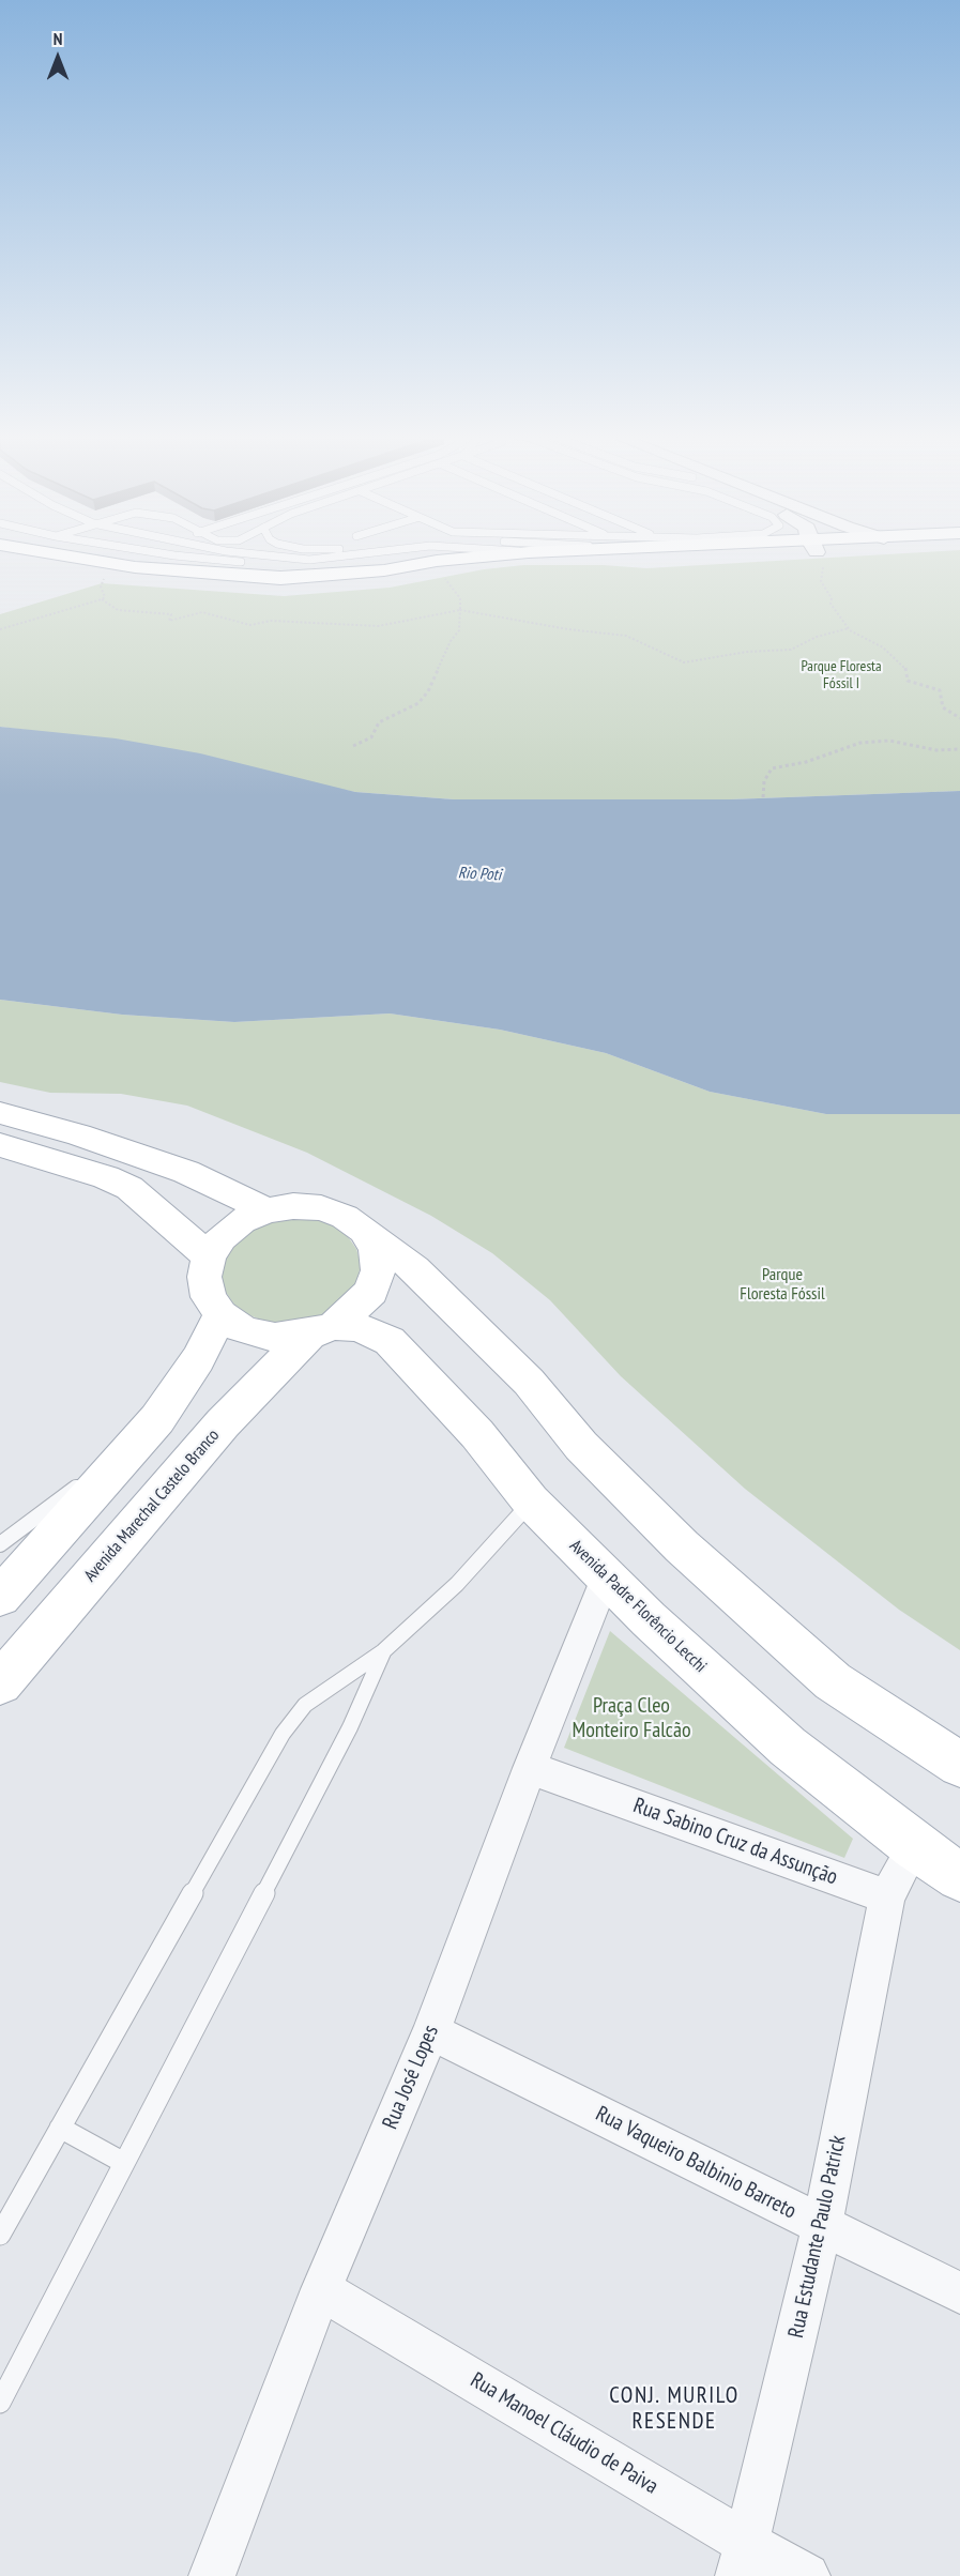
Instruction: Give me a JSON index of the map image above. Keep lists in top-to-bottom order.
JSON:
{
  "streets": {
    "main road": ["Avenida Marechal Castelo Branco", "Avenida Padre Florêncio Lecchi"],
    "street": [
      "Rua Sabino Cruz da Assunção",
      "Rua José Lopes",
      "Rua Vaqueiro Balbinio Barreto",
      "Rua Estudante Paulo Patrick",
      "Rua Manoel Cláudio de Paiva"
    ]
  },
  "crossings": [
    ["Avenida Marechal Castelo Branco", "Avenida Padre Florêncio Lecchi"],
    ["Avenida Padre Florêncio Lecchi", "Rua José Lopes"],
    ["Rua Sabino Cruz da Assunção", "Rua José Lopes"],
    ["Rua Sabino Cruz da Assunção", "Rua Estudante Paulo Patrick"],
    ["Rua José Lopes", "Rua Vaqueiro Balbinio Barreto"],
    ["Rua José Lopes", "Rua Manoel Cláudio de Paiva"],
    ["Rua Vaqueiro Balbinio Barreto", "Rua Estudante Paulo Patrick"],
    ["Rua Estudante Paulo Patrick", "Rua Manoel Cláudio de Paiva"]
  ],
  "districts": ["CONJ. MURILO RESENDE"],
  "water": ["Rio Poti"],
  "parks": ["Parque Floresta Fóssil I", "Parque Floresta Fóssil", "Praça Cleo Monteiro Falcão"],
  "north": "top"
}
